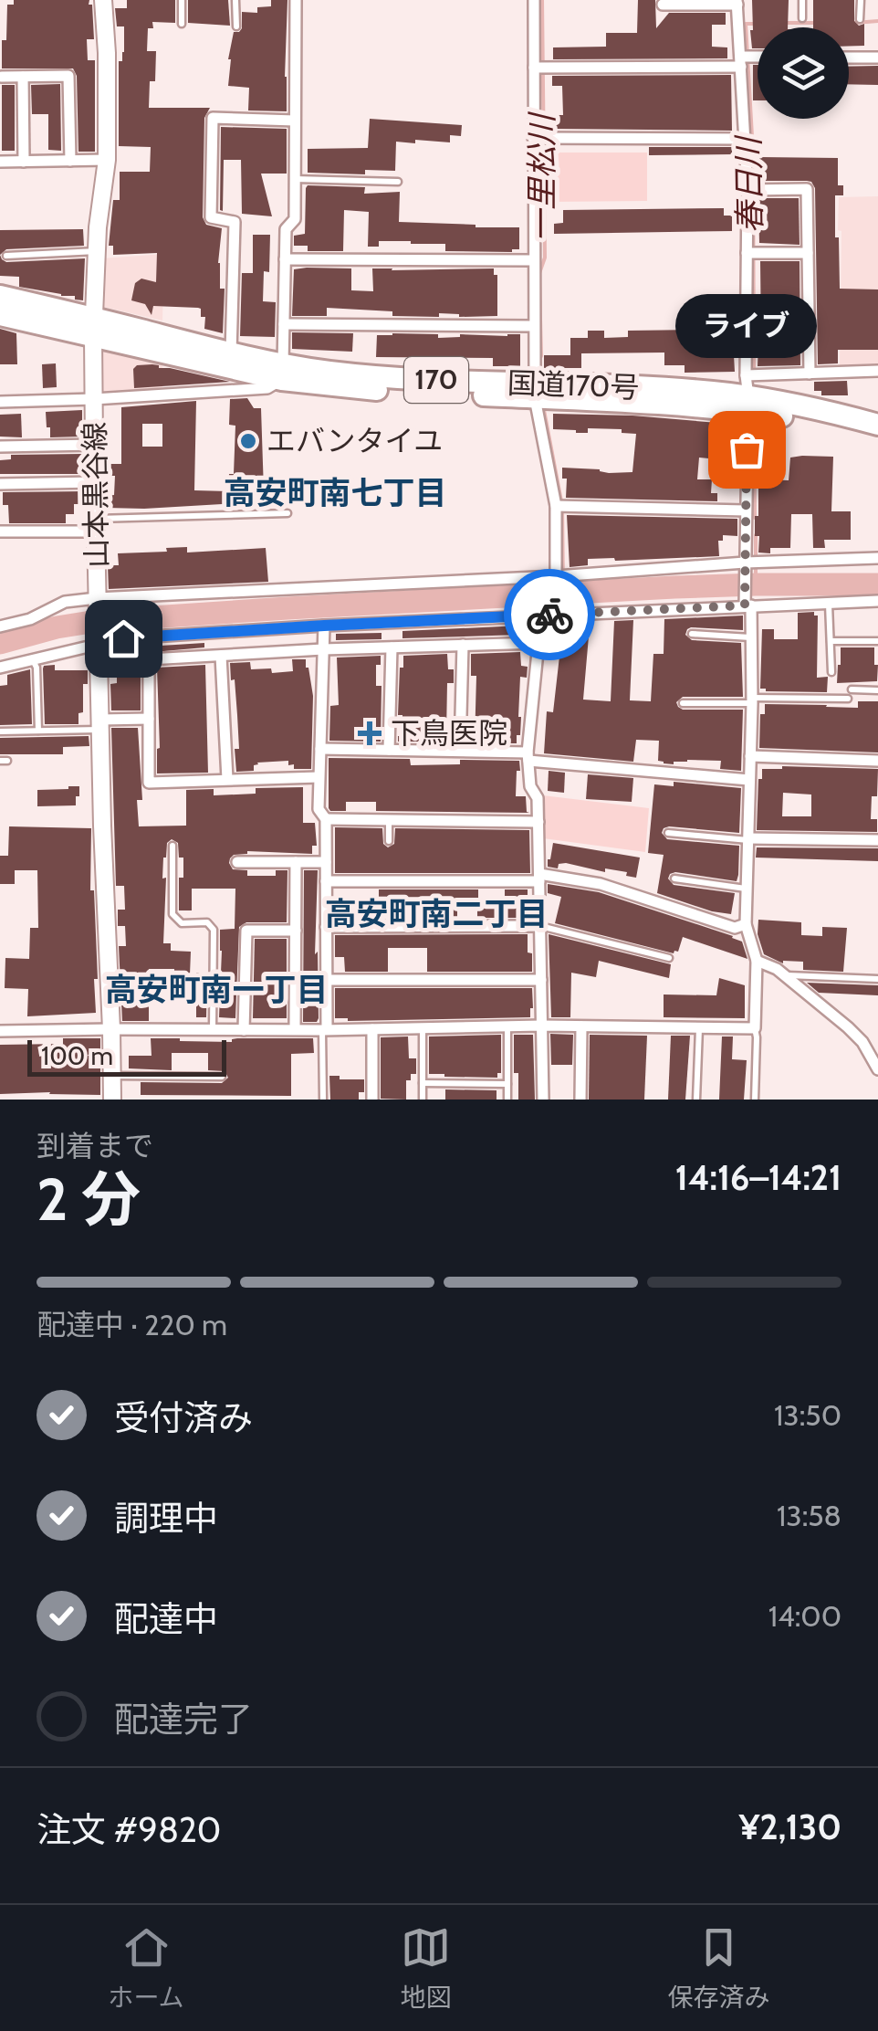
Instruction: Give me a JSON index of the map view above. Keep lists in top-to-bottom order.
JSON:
{
  "streets": {
    "highway": ["170", "国道170号"],
    "main road": ["山本黒谷線"]
  },
  "crossings": [
    ["国道170号", "山本黒谷線"]
  ],
  "districts": ["高安町南七丁目", "高安町南二丁目", "高安町南一丁目"],
  "water": ["一里松川", "春日川"],
  "places": {
    "other": ["エバンタイユ", "ライブ"],
    "health": ["下鳥医院"]
  },
  "scale_bar": "100 m",
  "page": {
    "bubble": "ライブ",
    "scale": "100 m",
    "heading": ["2 分", "到着まで", "14:16–14:21"],
    "panel": ["注文 #9820", "¥2,130"],
    "bar": "配達中 · 220 m",
    "list": [
      ["受付済み", "13:50"],
      ["調理中", "13:58"],
      ["配達中", "14:00"],
      "配達完了"
    ],
    "tabs": ["ホーム", "地図", "保存済み"]
  }
}
